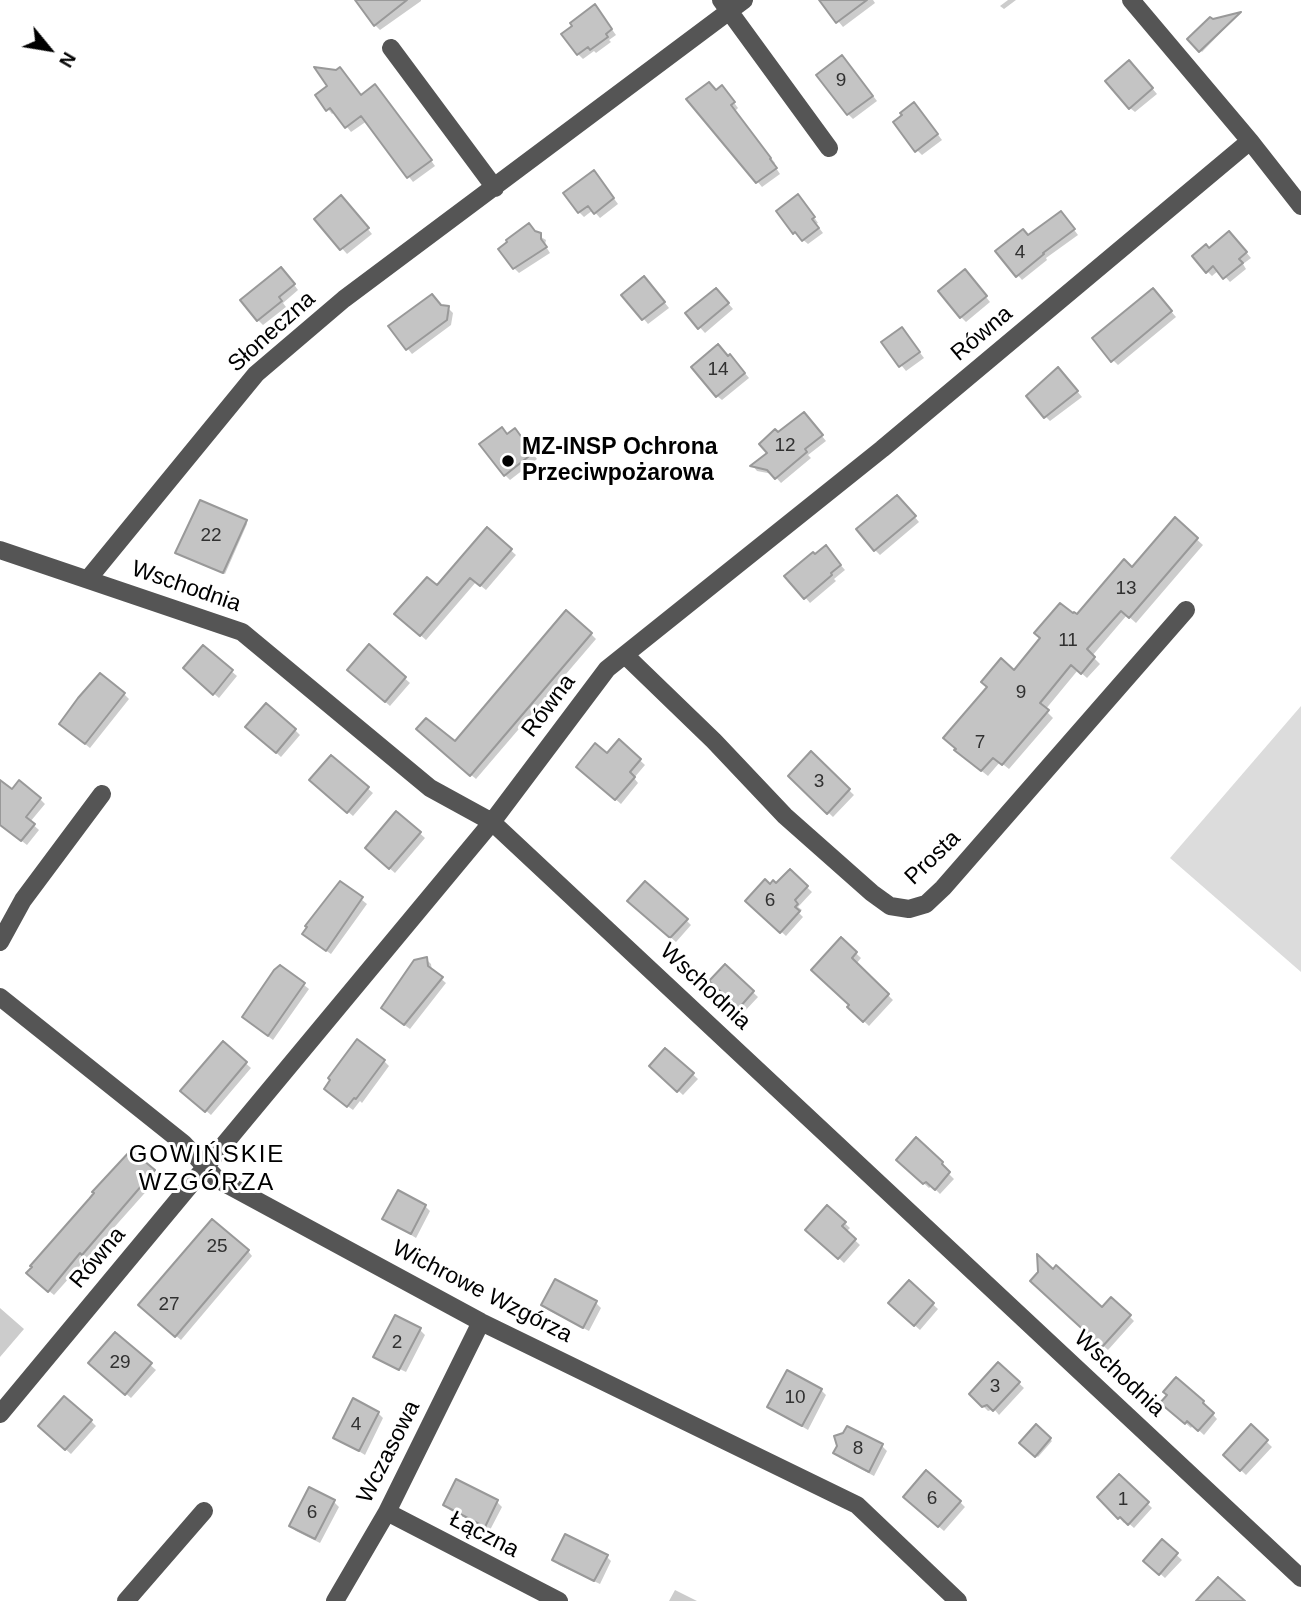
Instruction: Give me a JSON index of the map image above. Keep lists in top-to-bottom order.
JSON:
{
  "streets": {
    "street": [
      "Słoneczna",
      "Równa",
      "Wschodnia",
      "Prosta",
      "Wichrowe Wzgórza",
      "Wczasowa",
      "Łączna"
    ]
  },
  "crossings": [
    ["Słoneczna", "Wschodnia"],
    ["Równa", "Wschodnia"],
    ["Równa", "Prosta"],
    ["Równa", "Wichrowe Wzgórza"],
    ["Wichrowe Wzgórza", "Wczasowa"],
    ["Wczasowa", "Łączna"]
  ],
  "districts": ["GOWIŃSKIE WZGÓRZA"],
  "places": ["MZ-INSP Ochrona Przeciwpożarowa"],
  "house_numbers": [
    "9",
    "4",
    "14",
    "12",
    "22",
    "13",
    "11",
    "9",
    "7",
    "3",
    "6",
    "25",
    "27",
    "2",
    "29",
    "3",
    "10",
    "4",
    "8",
    "6",
    "1",
    "6"
  ],
  "north": "bottom right"
}
